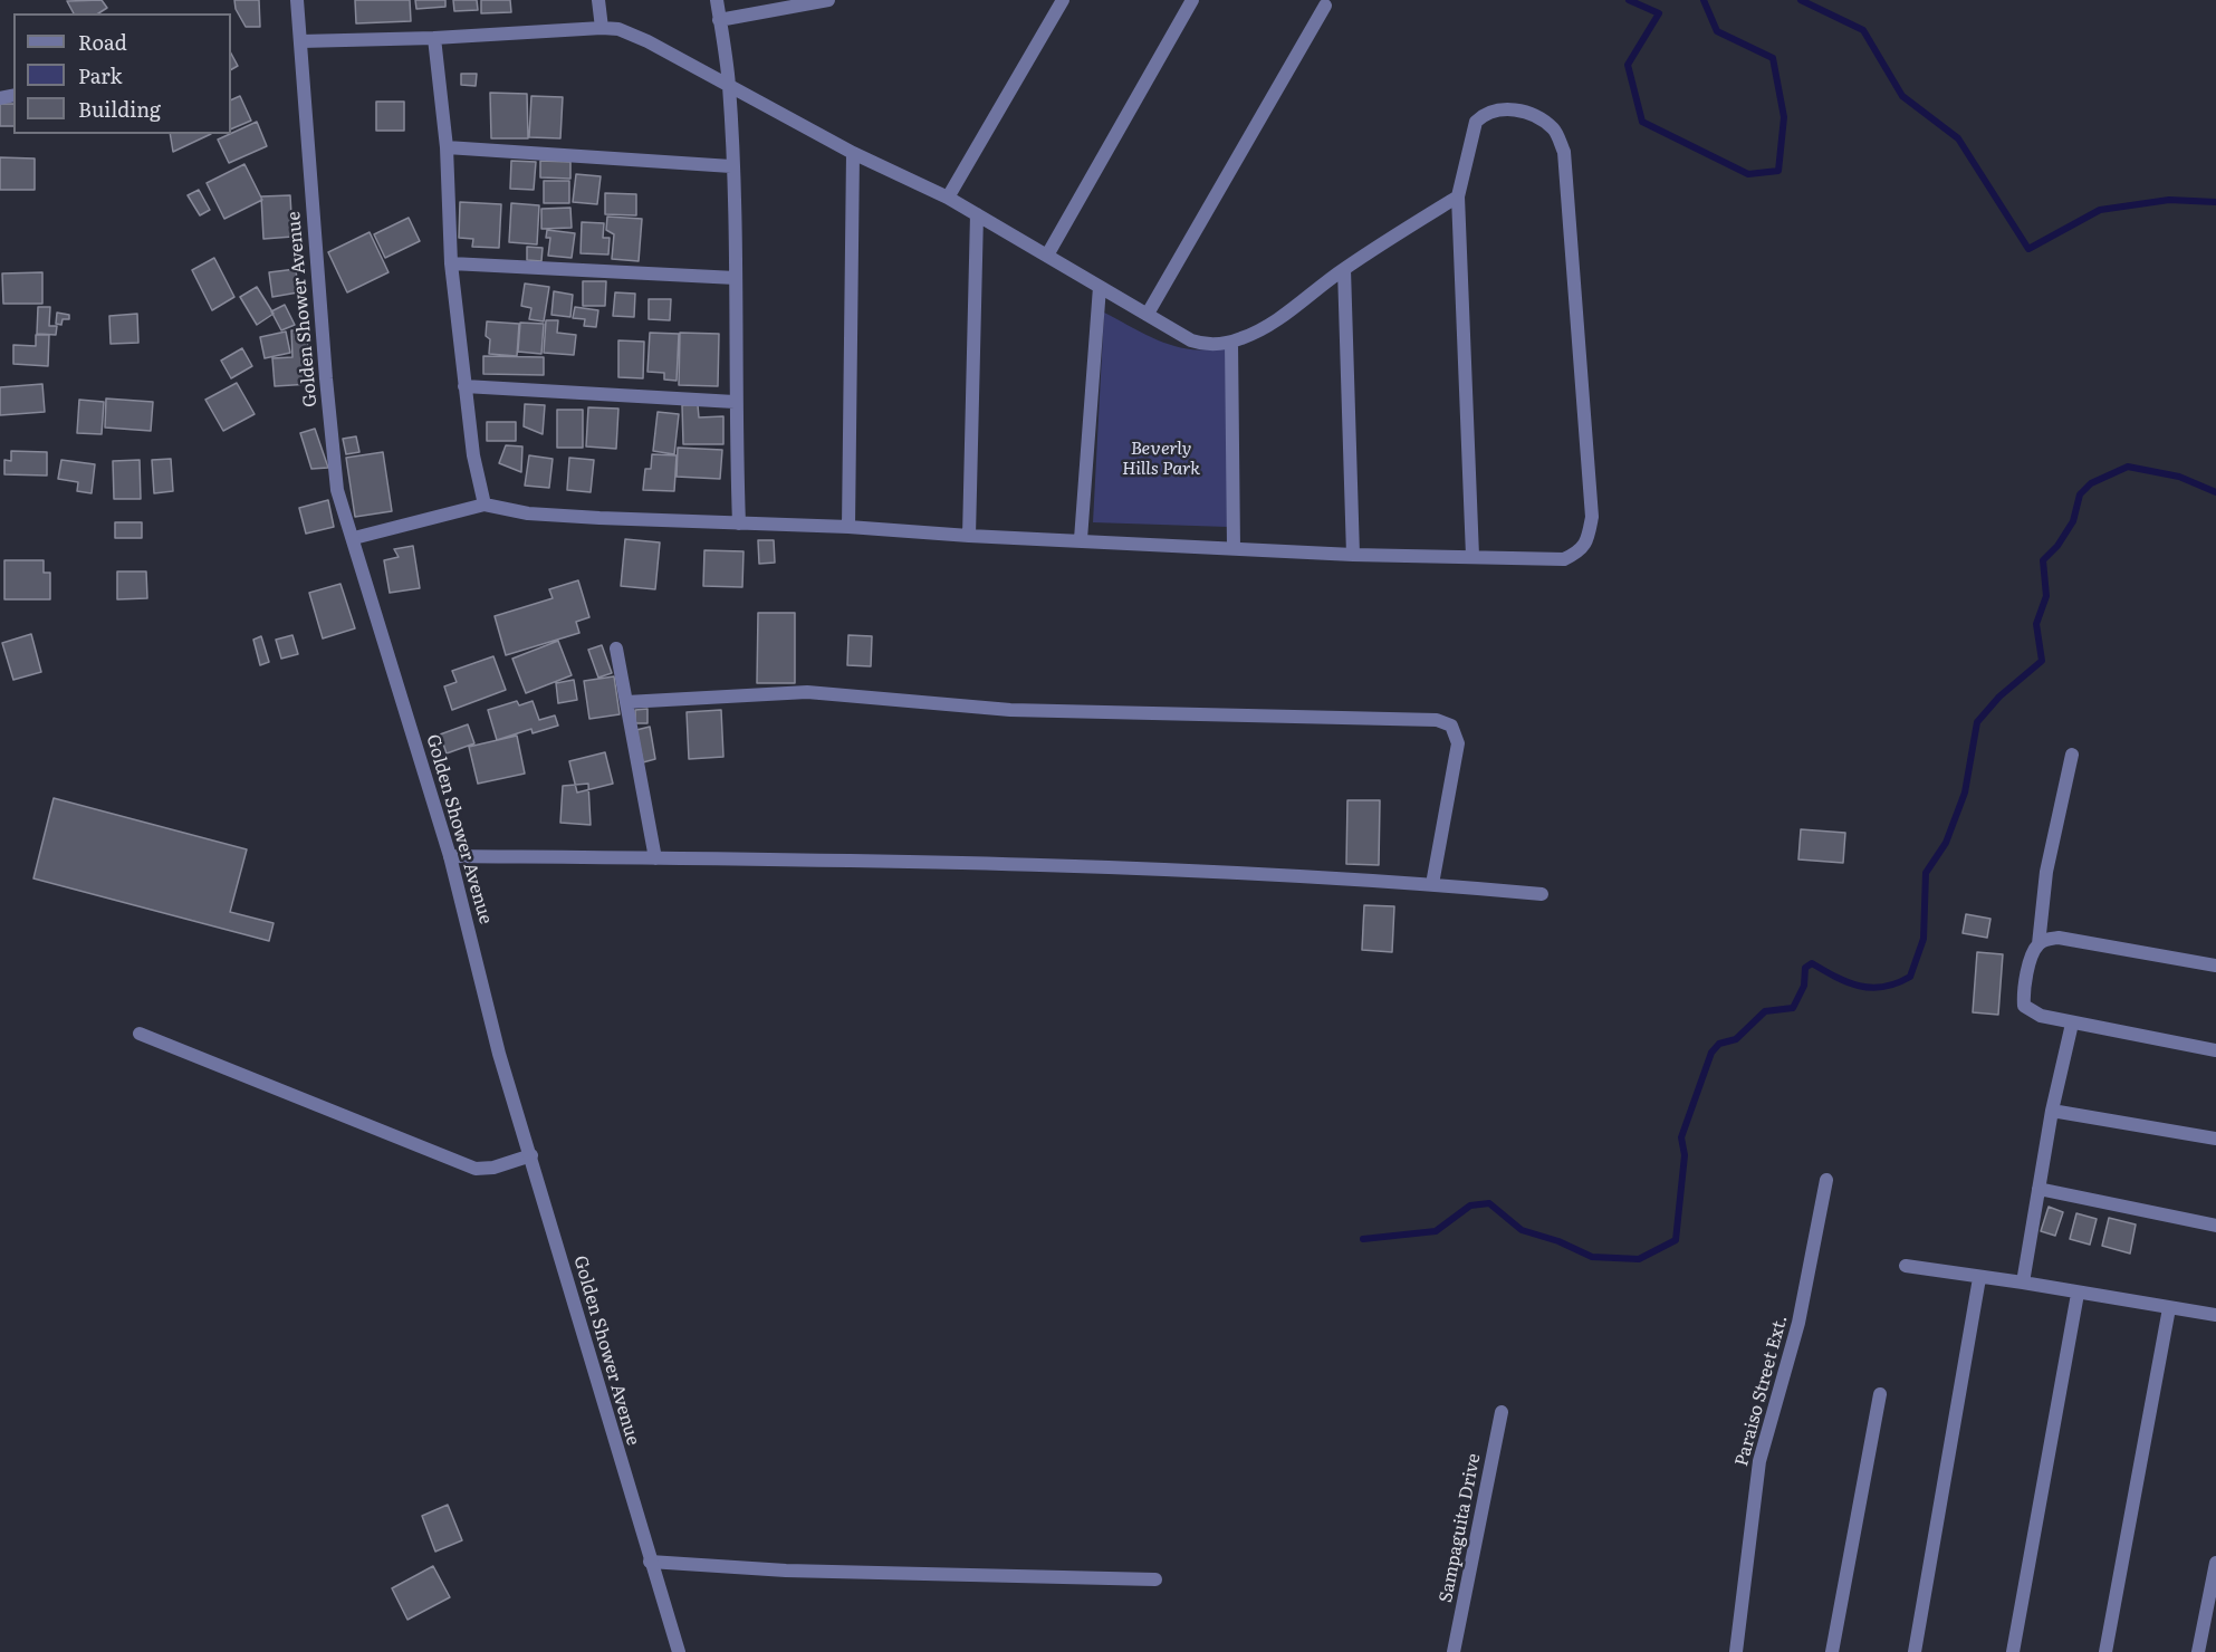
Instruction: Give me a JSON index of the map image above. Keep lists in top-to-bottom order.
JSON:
{
  "streets": {
    "street": ["Golden Shower Avenue", "Paraiso Street Ext.", "Sampaguita Drive"]
  },
  "parks": ["Beverly Hills Park"],
  "legend": ["Road", "Park", "Building"]
}
